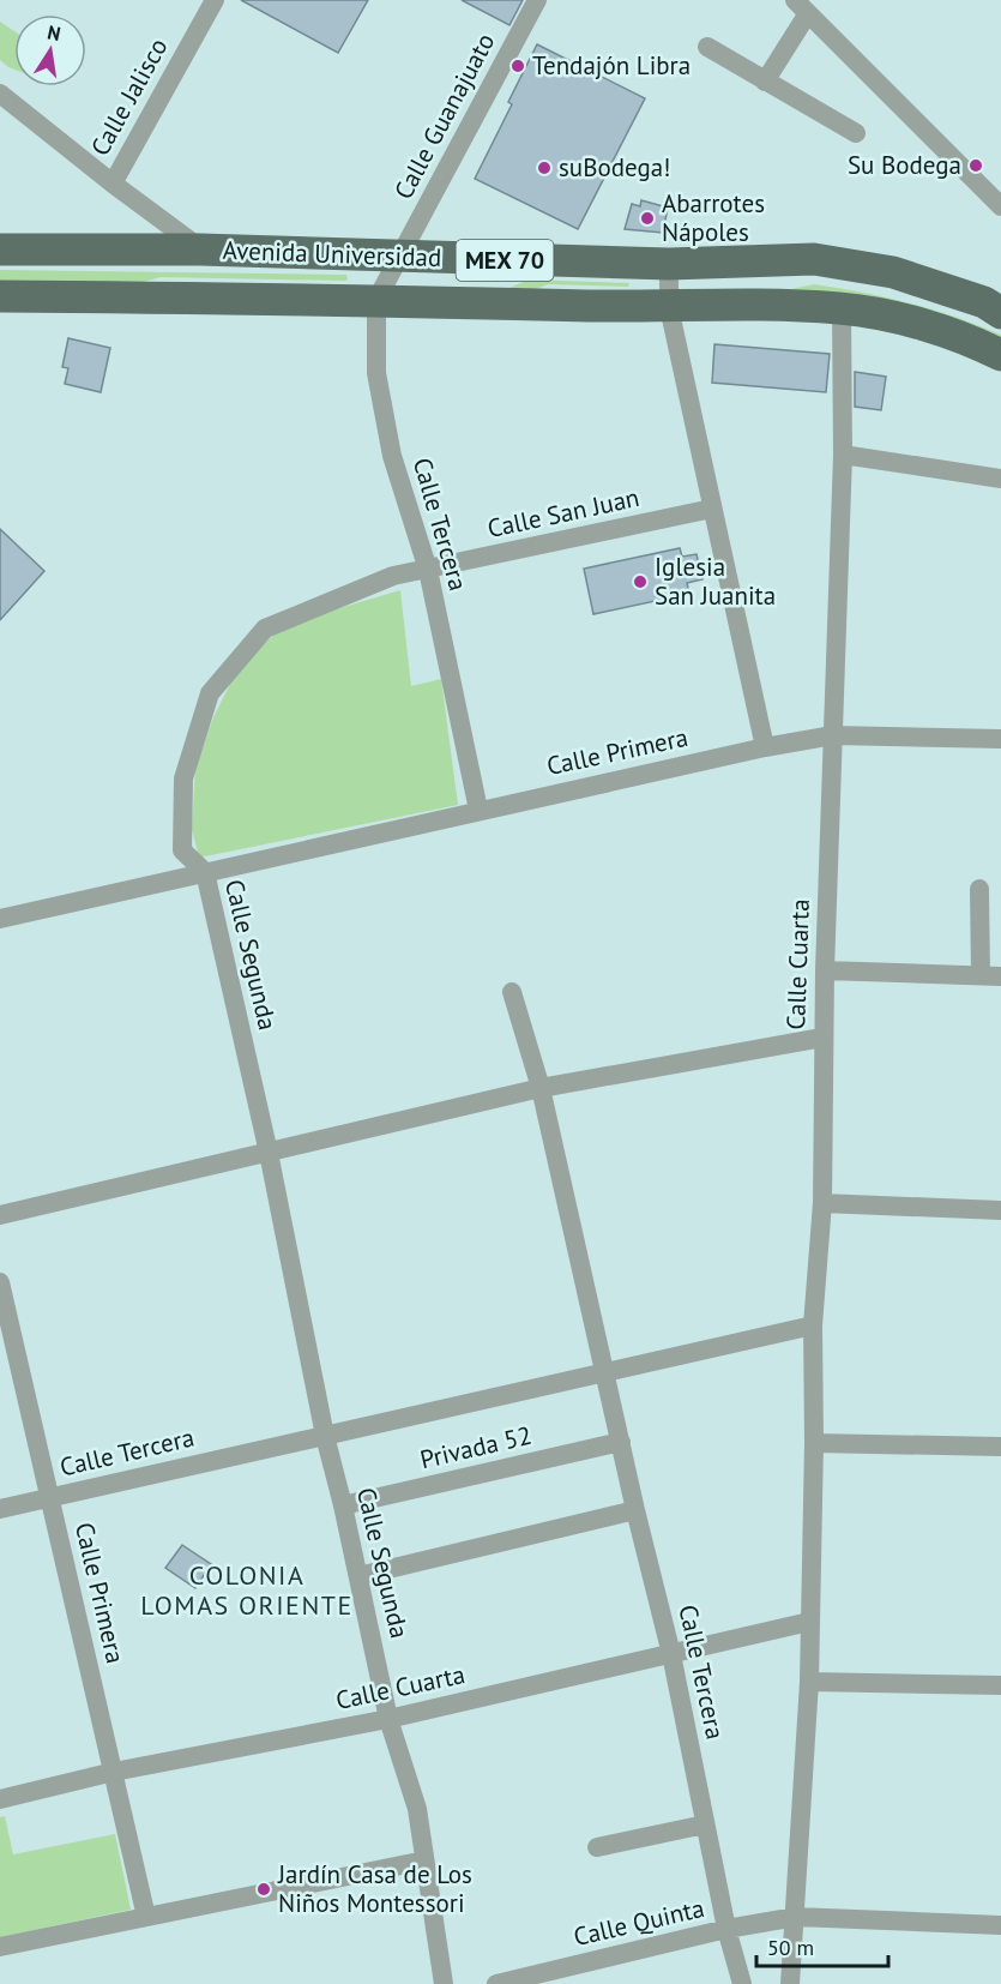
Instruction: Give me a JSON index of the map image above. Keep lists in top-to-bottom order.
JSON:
{
  "streets": {
    "main road": ["Avenida Universidad", "MEX 70"],
    "street": [
      "Calle Jalisco",
      "Calle Guanajuato",
      "Calle San Juan",
      "Calle Tercera",
      "Calle Primera",
      "Calle Segunda",
      "Calle Cuarta",
      "Privada 52",
      "Calle Quinta"
    ]
  },
  "crossings": [
    ["Calle Guanajuato", "Avenida Universidad"],
    ["Calle Guanajuato", "Calle Tercera"],
    ["Avenida Universidad", "Calle Tercera"],
    ["Avenida Universidad", "Calle Cuarta"],
    ["Calle San Juan", "Calle Tercera"],
    ["Calle San Juan", "Calle Segunda"],
    ["Calle Tercera", "Calle Primera"],
    ["Calle Tercera", "Calle Segunda"],
    ["Calle Tercera", "Calle Cuarta"],
    ["Calle Tercera", "Privada 52"],
    ["Calle Tercera", "Calle Quinta"],
    ["Calle Primera", "Calle Segunda"],
    ["Calle Primera", "Calle Cuarta"],
    ["Calle Segunda", "Calle Cuarta"],
    ["Calle Segunda", "Privada 52"],
    ["Calle Cuarta", "Calle Quinta"]
  ],
  "districts": ["COLONIA LOMAS ORIENTE"],
  "places": [
    "Tendajón Libra",
    "Su Bodega",
    "suBodega!",
    "Abarrotes Nápoles",
    "Iglesia San Juanita",
    "Jardín Casa de Los Niños Montessori"
  ],
  "scale_bar": "50 m",
  "north": "top"
}
